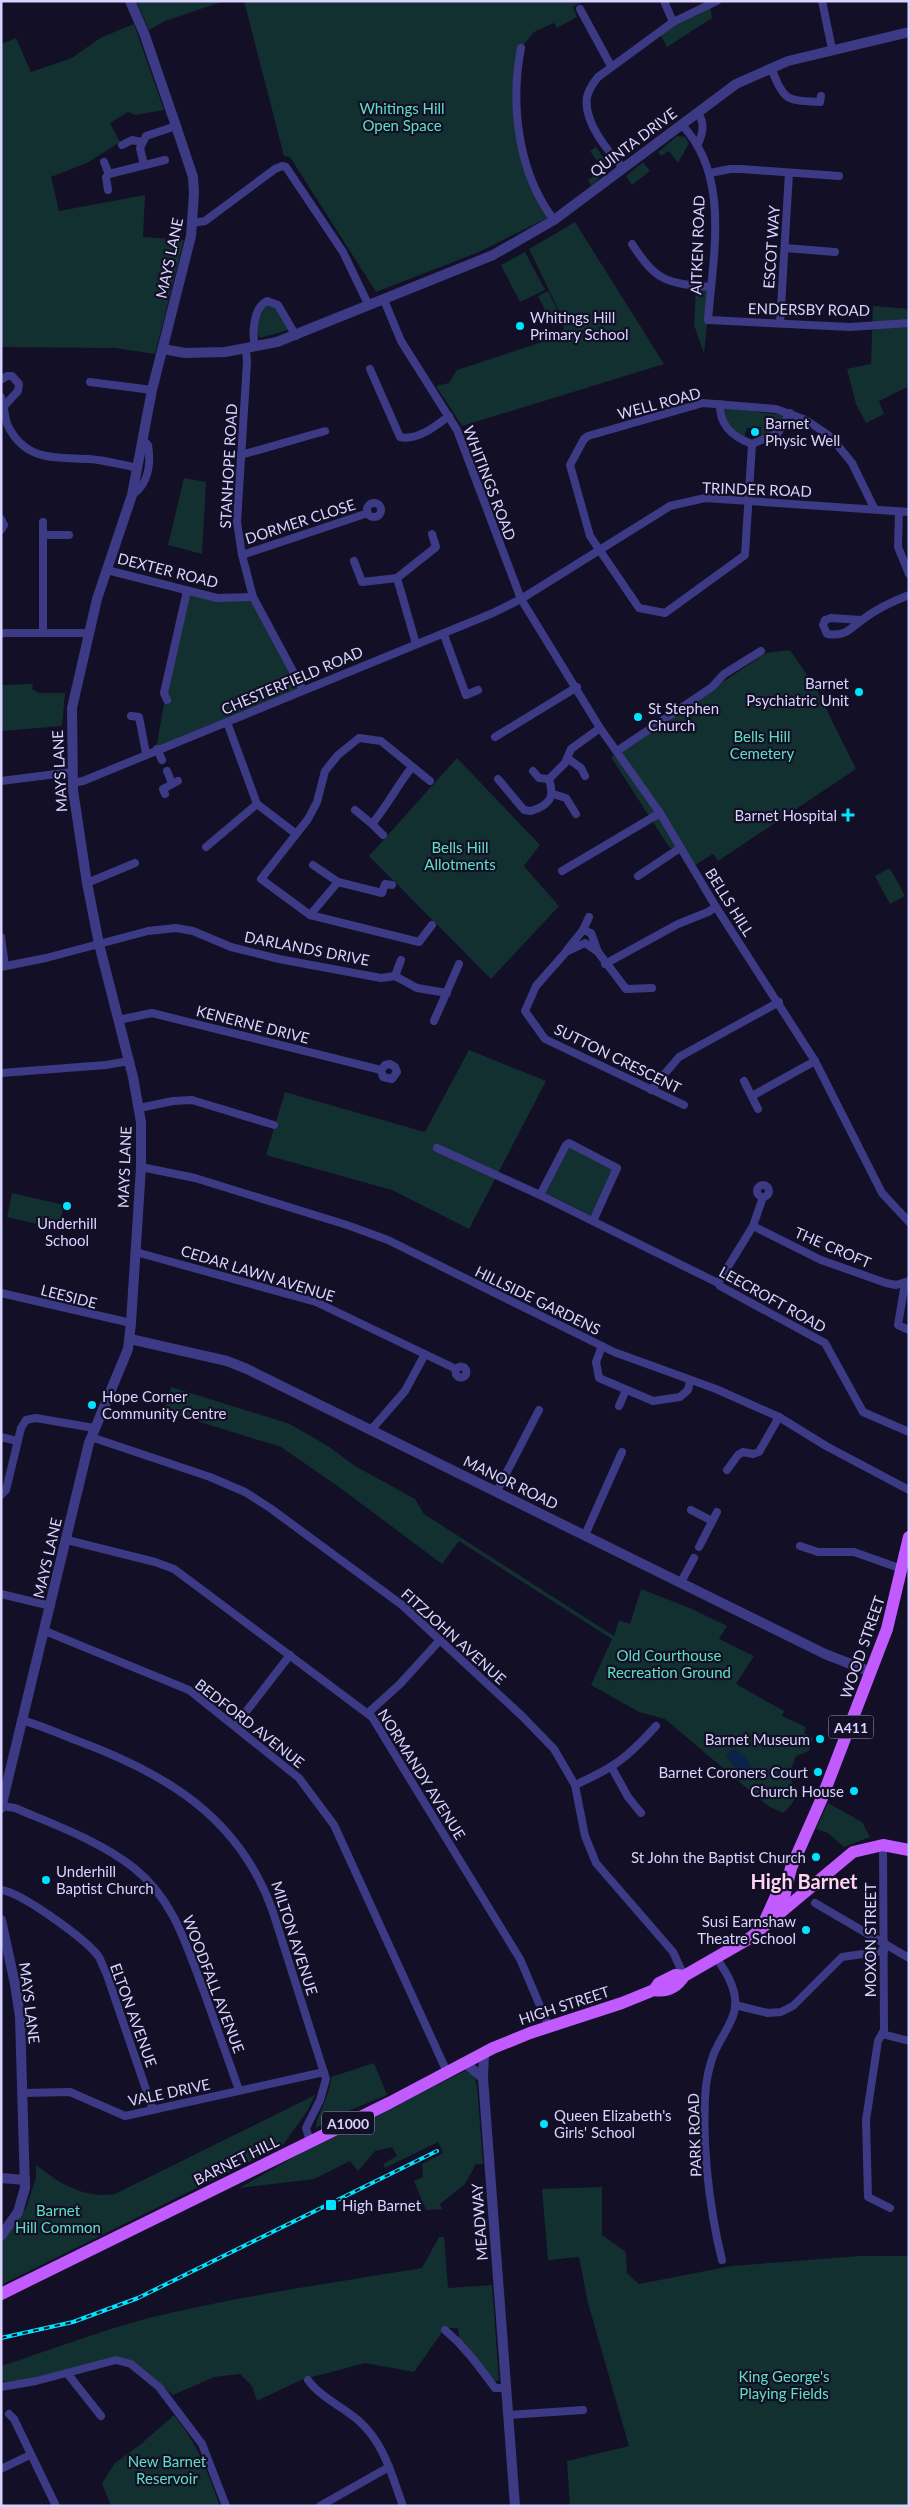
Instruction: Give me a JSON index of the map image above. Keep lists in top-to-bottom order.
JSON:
{
  "streets": {
    "main road": [
      "WOOD STREET",
      "A411",
      "HIGH STREET",
      "A1000",
      "BARNET HILL"
    ],
    "street": [
      "QUINTA DRIVE",
      "AITKEN ROAD",
      "ESCOT WAY",
      "MAYS LANE",
      "ENDERSBY ROAD",
      "WELL ROAD",
      "STANHOPE ROAD",
      "WHITINGS ROAD",
      "TRINDER ROAD",
      "DORMER CLOSE",
      "DEXTER ROAD",
      "CHESTERFIELD ROAD",
      "BELLS HILL",
      "DARLANDS DRIVE",
      "KENERNE DRIVE",
      "SUTTON CRESCENT",
      "THE CROFT",
      "CEDAR LAWN AVENUE",
      "LEESIDE",
      "LEECROFT ROAD",
      "HILLSIDE GARDENS",
      "MANOR ROAD",
      "FITZJOHN AVENUE",
      "BEDFORD AVENUE",
      "NORMANDY AVENUE",
      "MILTON AVENUE",
      "MOXON STREET",
      "WOODFALL AVENUE",
      "ELTON AVENUE",
      "VALE DRIVE",
      "PARK ROAD",
      "MEADWAY"
    ]
  },
  "crossings": [
    ["QUINTA DRIVE", "AITKEN ROAD"],
    ["QUINTA DRIVE", "MAYS LANE"],
    ["QUINTA DRIVE", "STANHOPE ROAD"],
    ["QUINTA DRIVE", "WHITINGS ROAD"],
    ["AITKEN ROAD", "ENDERSBY ROAD"],
    ["ESCOT WAY", "ENDERSBY ROAD"],
    ["MAYS LANE", "DEXTER ROAD"],
    ["MAYS LANE", "CHESTERFIELD ROAD"],
    ["MAYS LANE", "DARLANDS DRIVE"],
    ["MAYS LANE", "KENERNE DRIVE"],
    ["MAYS LANE", "CEDAR LAWN AVENUE"],
    ["MAYS LANE", "LEESIDE"],
    ["MAYS LANE", "HILLSIDE GARDENS"],
    ["MAYS LANE", "MANOR ROAD"],
    ["MAYS LANE", "FITZJOHN AVENUE"],
    ["MAYS LANE", "BEDFORD AVENUE"],
    ["MAYS LANE", "NORMANDY AVENUE"],
    ["MAYS LANE", "MILTON AVENUE"],
    ["MAYS LANE", "WOODFALL AVENUE"],
    ["MAYS LANE", "VALE DRIVE"],
    ["WELL ROAD", "TRINDER ROAD"],
    ["STANHOPE ROAD", "DORMER CLOSE"],
    ["STANHOPE ROAD", "DEXTER ROAD"],
    ["STANHOPE ROAD", "CHESTERFIELD ROAD"],
    ["WHITINGS ROAD", "TRINDER ROAD"],
    ["WHITINGS ROAD", "CHESTERFIELD ROAD"],
    ["WHITINGS ROAD", "BELLS HILL"],
    ["TRINDER ROAD", "CHESTERFIELD ROAD"],
    ["TRINDER ROAD", "BELLS HILL"],
    ["CHESTERFIELD ROAD", "BELLS HILL"],
    ["MANOR ROAD", "WOOD STREET"],
    ["FITZJOHN AVENUE", "HIGH STREET"],
    ["WOOD STREET", "HIGH STREET"],
    ["BEDFORD AVENUE", "BARNET HILL"],
    ["NORMANDY AVENUE", "HIGH STREET"],
    ["MILTON AVENUE", "VALE DRIVE"],
    ["MILTON AVENUE", "BARNET HILL"],
    ["WOODFALL AVENUE", "VALE DRIVE"],
    ["HIGH STREET", "PARK ROAD"],
    ["HIGH STREET", "BARNET HILL"],
    ["HIGH STREET", "MEADWAY"],
    ["ELTON AVENUE", "VALE DRIVE"],
    ["BARNET HILL", "MEADWAY"]
  ],
  "districts": ["High Barnet"],
  "parks": [
    "Whitings Hill Open Space",
    "Bells Hill Cemetery",
    "Bells Hill Allotments",
    "Old Courthouse Recreation Ground",
    "Barnet Hill Common",
    "King George's Playing Fields",
    "New Barnet Reservoir"
  ],
  "places": {
    "other": [
      "Whitings Hill Primary School",
      "Barnet Physic Well",
      "Barnet Psychiatric Unit",
      "St Stephen Church",
      "Underhill School",
      "Hope Corner Community Centre",
      "Barnet Museum",
      "Barnet Coroners Court",
      "Church House",
      "St John the Baptist Church",
      "Underhill Baptist Church",
      "Susi Earnshaw Theatre School",
      "Queen Elizabeth's Girls' School"
    ],
    "health": ["Barnet Hospital"],
    "transit": ["High Barnet"]
  }
}
